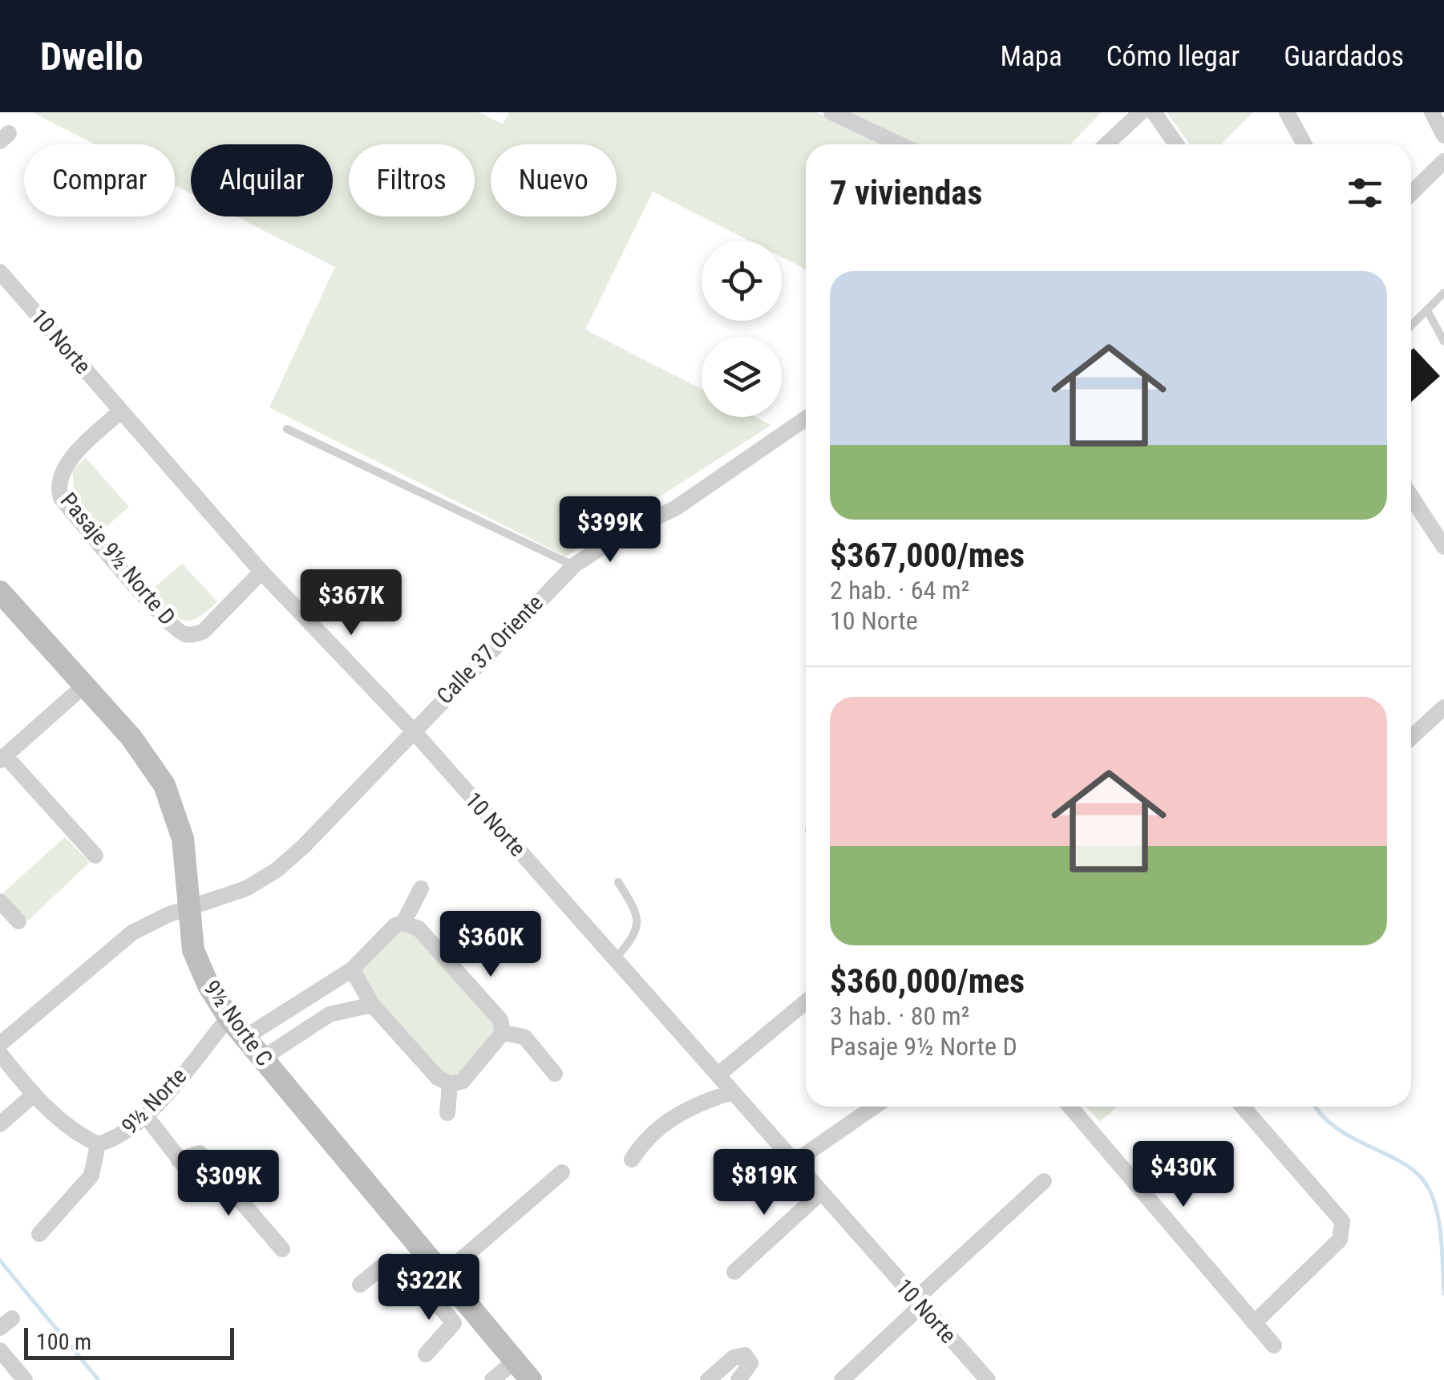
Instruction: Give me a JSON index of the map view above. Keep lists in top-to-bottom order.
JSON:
{
  "streets": {
    "street": [
      "10 Norte",
      "Pasaje 9½ Norte D",
      "Calle 37 Oriente",
      "9½ Norte C",
      "9½ Norte"
    ]
  },
  "crossings": [
    ["10 Norte", "Pasaje 9½ Norte D"],
    ["10 Norte", "Calle 37 Oriente"],
    ["Calle 37 Oriente", "9½ Norte C"],
    ["9½ Norte C", "9½ Norte"]
  ],
  "scale_bar": "100 m",
  "page": {
    "header": "Dwello",
    "nav": ["Mapa", "Cómo llegar", "Guardados"],
    "chip": [
      "Comprar",
      "Alquilar",
      "Filtros",
      "Nuevo"
    ],
    "heading": "7 viviendas",
    "list": [
      {
        "name": "$367,000/mes",
        "note": "2 hab. · 64 m² · 10 Norte"
      },
      {
        "name": "$360,000/mes",
        "note": "3 hab. · 80 m² · Pasaje 9½ Norte D"
      }
    ],
    "price": [
      "$399K",
      "$367K",
      "$360K",
      "$430K",
      "$819K",
      "$309K",
      "$322K"
    ],
    "scale": "100 m"
  }
}
